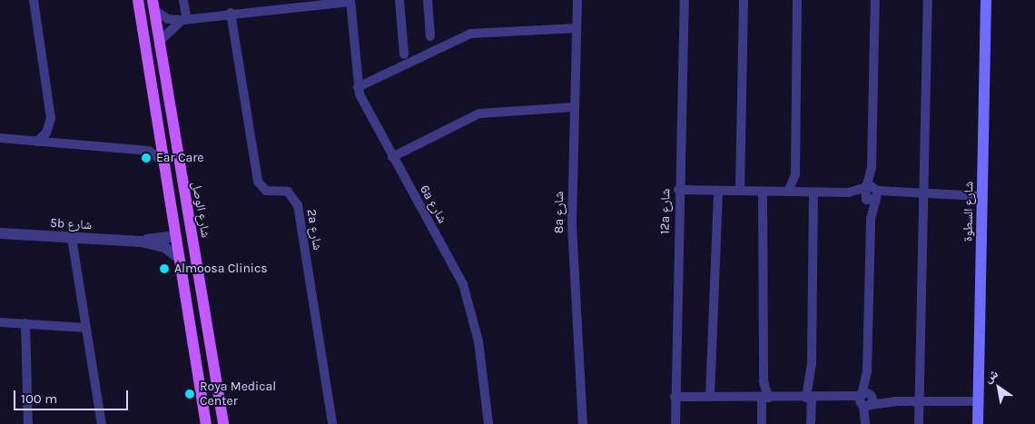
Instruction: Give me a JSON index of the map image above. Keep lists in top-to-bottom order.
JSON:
{
  "streets": {
    "main road": ["شارع الوصل", "شارع السطوة"],
    "street": [
      "6a شارع",
      "12a شارع",
      "8a شارع",
      "5b شارع",
      "2a شارع"
    ]
  },
  "places": ["Ear Care", "Almoosa Clinics", "Roya Medical Center"],
  "scale_bar": "100 m",
  "north": "top left"
}
